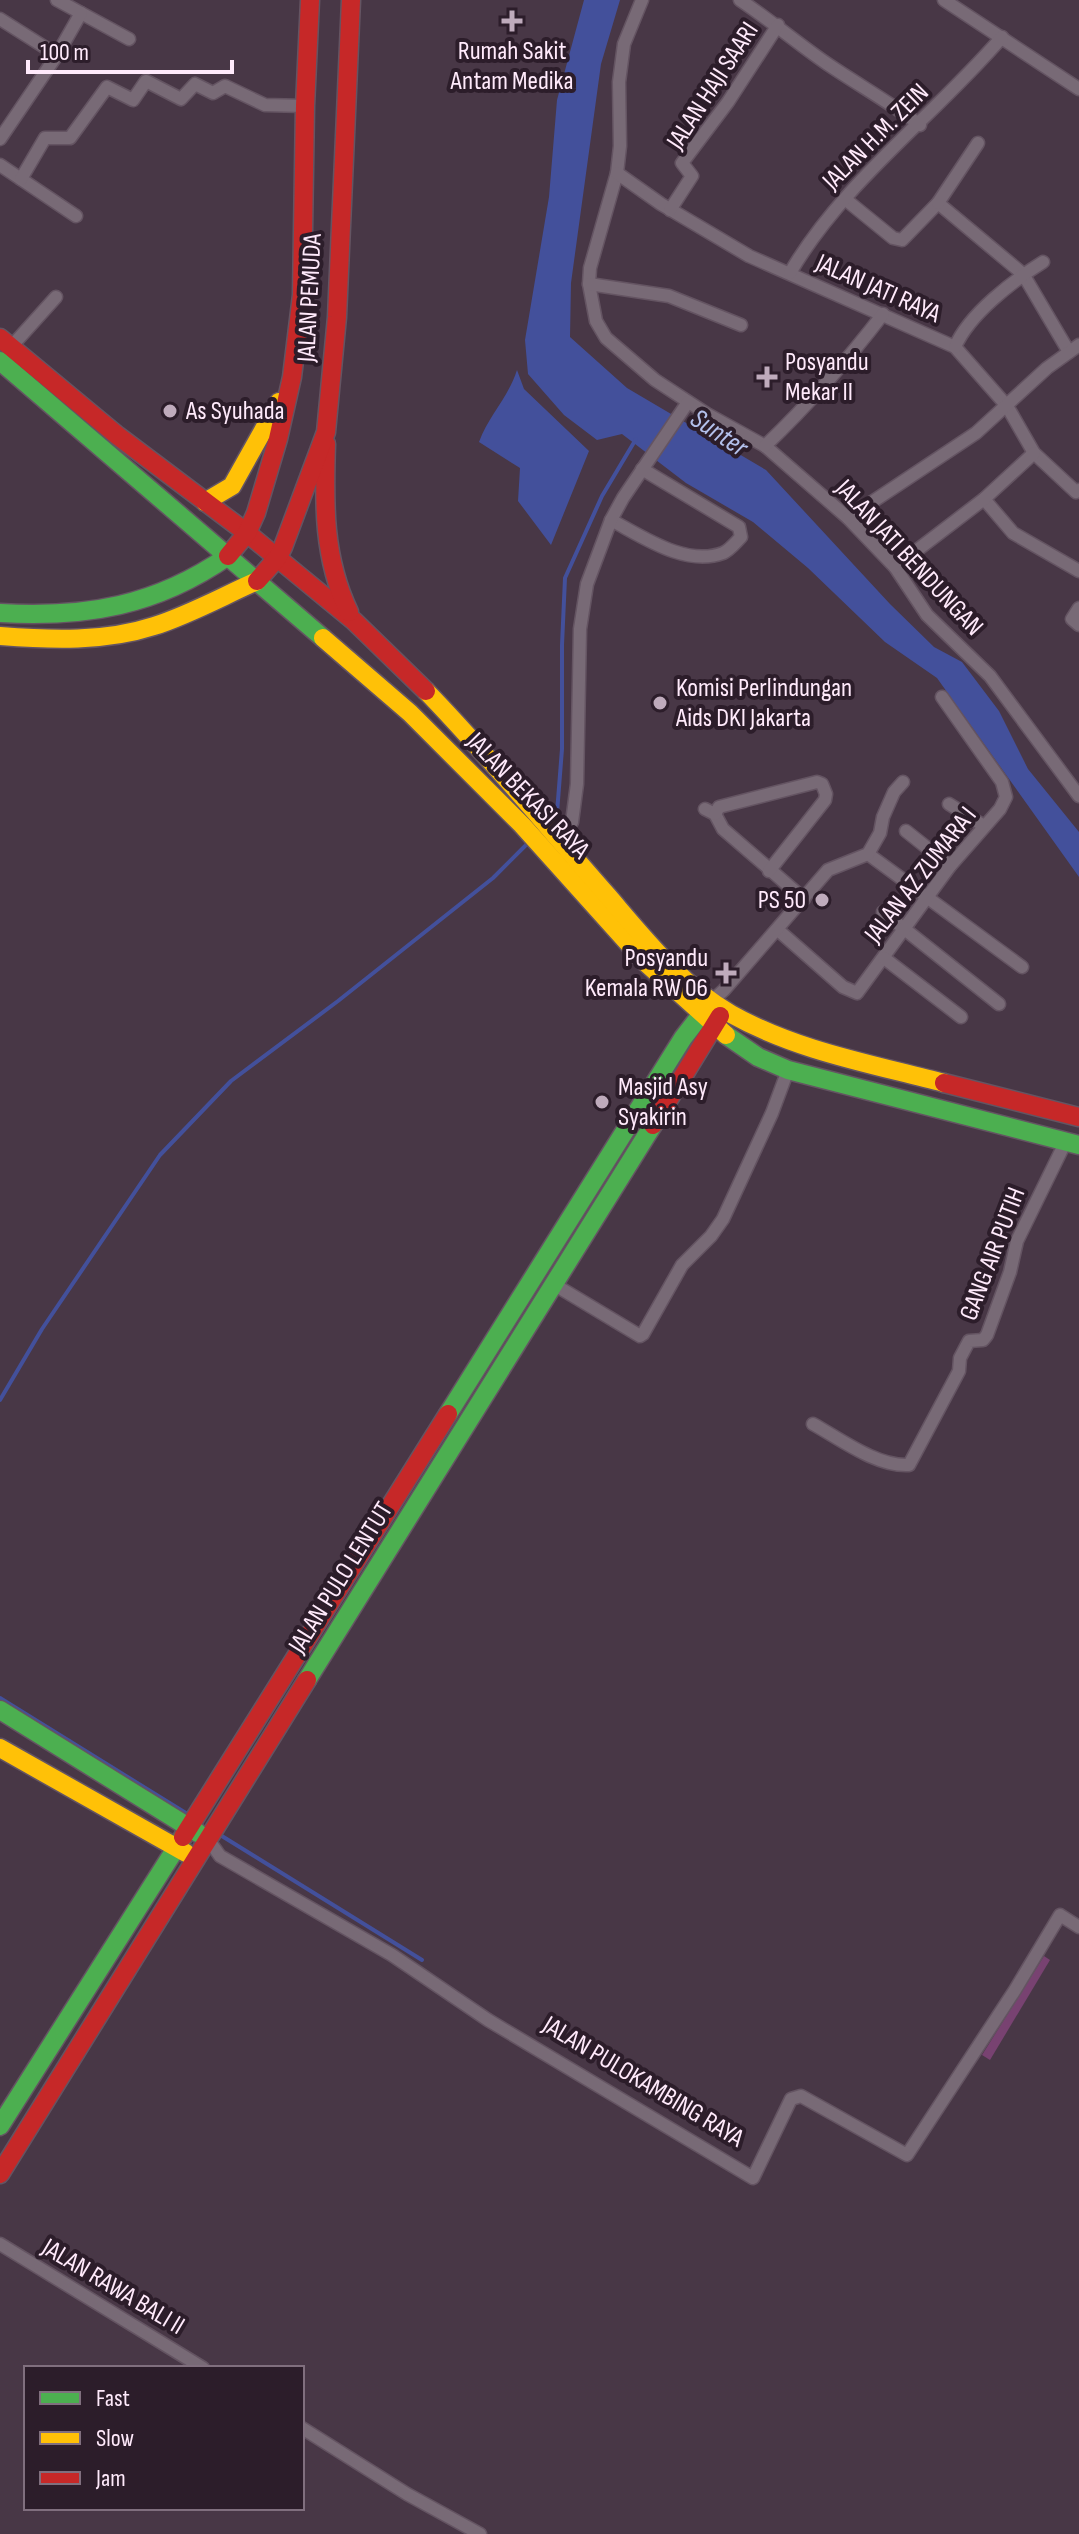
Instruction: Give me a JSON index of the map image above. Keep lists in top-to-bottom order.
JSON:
{
  "streets": {
    "main road": [
      "JALAN PEMUDA",
      "JALAN BEKASI RAYA",
      "JALAN PULO LENTUT",
      "JALAN PULOKAMBING RAYA"
    ],
    "street": [
      "JALAN HAJI SAARI",
      "JALAN H.M. ZEIN",
      "JALAN JATI RAYA",
      "JALAN JATI BENDUNGAN",
      "JALAN AZ ZUMARA I",
      "GANG AIR PUTIH",
      "JALAN RAWA BALI II"
    ]
  },
  "crossings": [
    ["JALAN HAJI SAARI", "JALAN JATI RAYA"],
    ["JALAN H.M. ZEIN", "JALAN JATI RAYA"],
    ["JALAN JATI RAYA", "JALAN JATI BENDUNGAN"],
    ["JALAN PEMUDA", "JALAN BEKASI RAYA"],
    ["JALAN BEKASI RAYA", "GANG AIR PUTIH"],
    ["JALAN BEKASI RAYA", "JALAN PULO LENTUT"],
    ["JALAN PULO LENTUT", "JALAN PULOKAMBING RAYA"]
  ],
  "water": ["Sunter"],
  "places": {
    "health": ["Rumah Sakit Antam Medika", "Posyandu Mekar II", "Posyandu Kemala RW 06"],
    "other": [
      "As Syuhada",
      "Komisi Perlindungan Aids DKI Jakarta",
      "PS 50",
      "Masjid Asy Syakirin"
    ]
  },
  "legend": ["Fast", "Slow", "Jam"],
  "scale_bar": "100 m"
}
